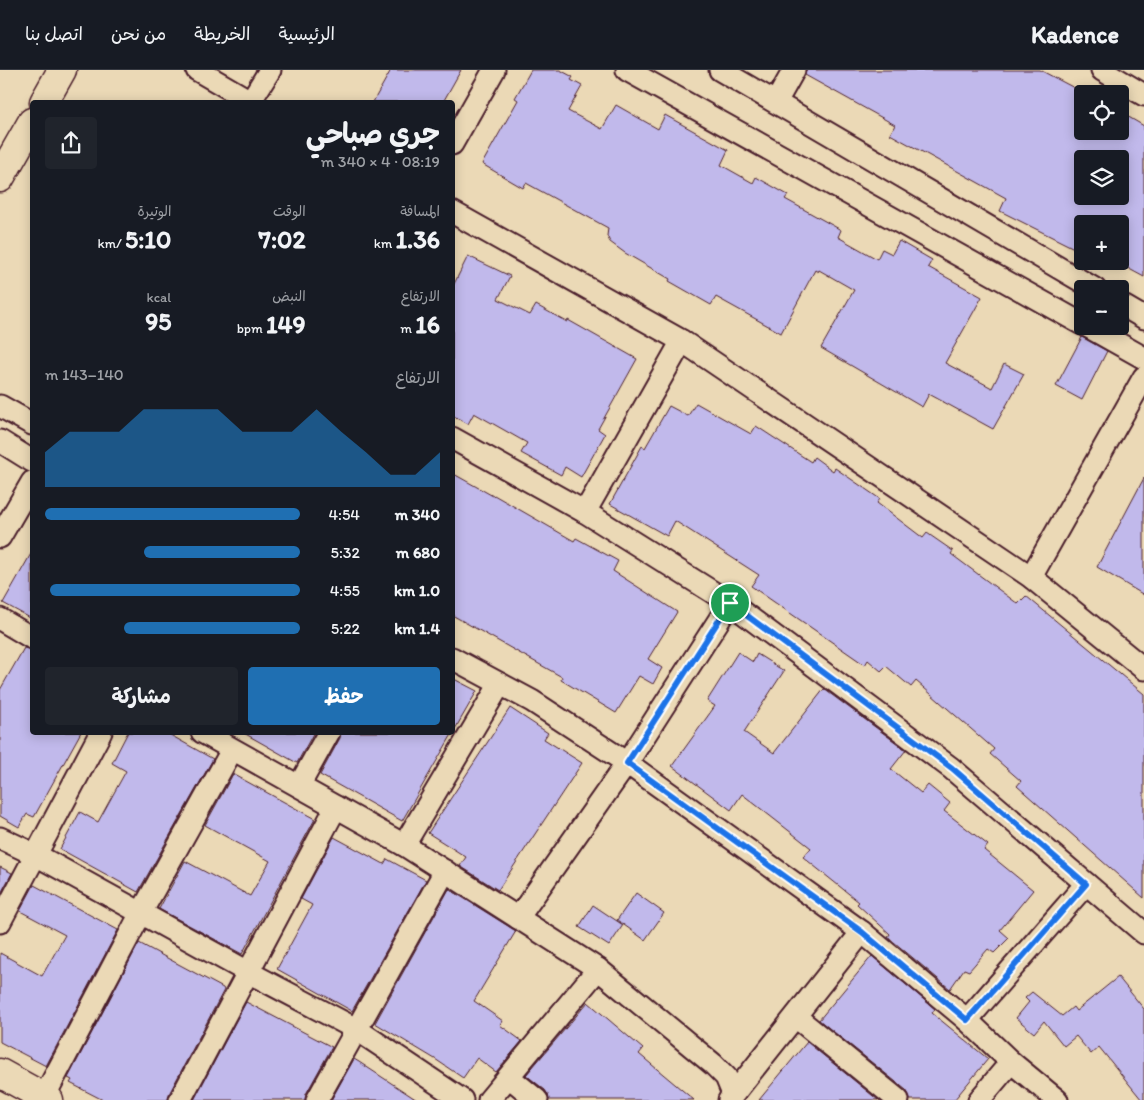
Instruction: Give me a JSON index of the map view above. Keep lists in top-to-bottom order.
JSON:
{
  "page": {
    "header": "Kadence",
    "nav": [
      "الرئيسية",
      "الخريطة",
      "من نحن",
      "اتصل بنا"
    ],
    "map_buttons": ["+", "−"],
    "heading": ["جري صباحي", "08:19 · 4 × 340 m"],
    "stats": [
      ["المسافة", "1.36 km"],
      ["الوقت", "7:02"],
      ["الوتيرة", "5:10 /km"],
      ["الارتفاع", "16 m"],
      ["النبض", "149 bpm"],
      ["kcal", "95"]
    ],
    "chart": ["الارتفاع", "140–143 m"],
    "list": [
      {
        "name": "340 m",
        "note": "4:54"
      },
      {
        "name": "680 m",
        "note": "5:32"
      },
      {
        "name": "1.0 km",
        "note": "4:55"
      },
      {
        "name": "1.4 km",
        "note": "5:22"
      }
    ],
    "buttons": ["حفظ", "مشاركة"]
  }
}
